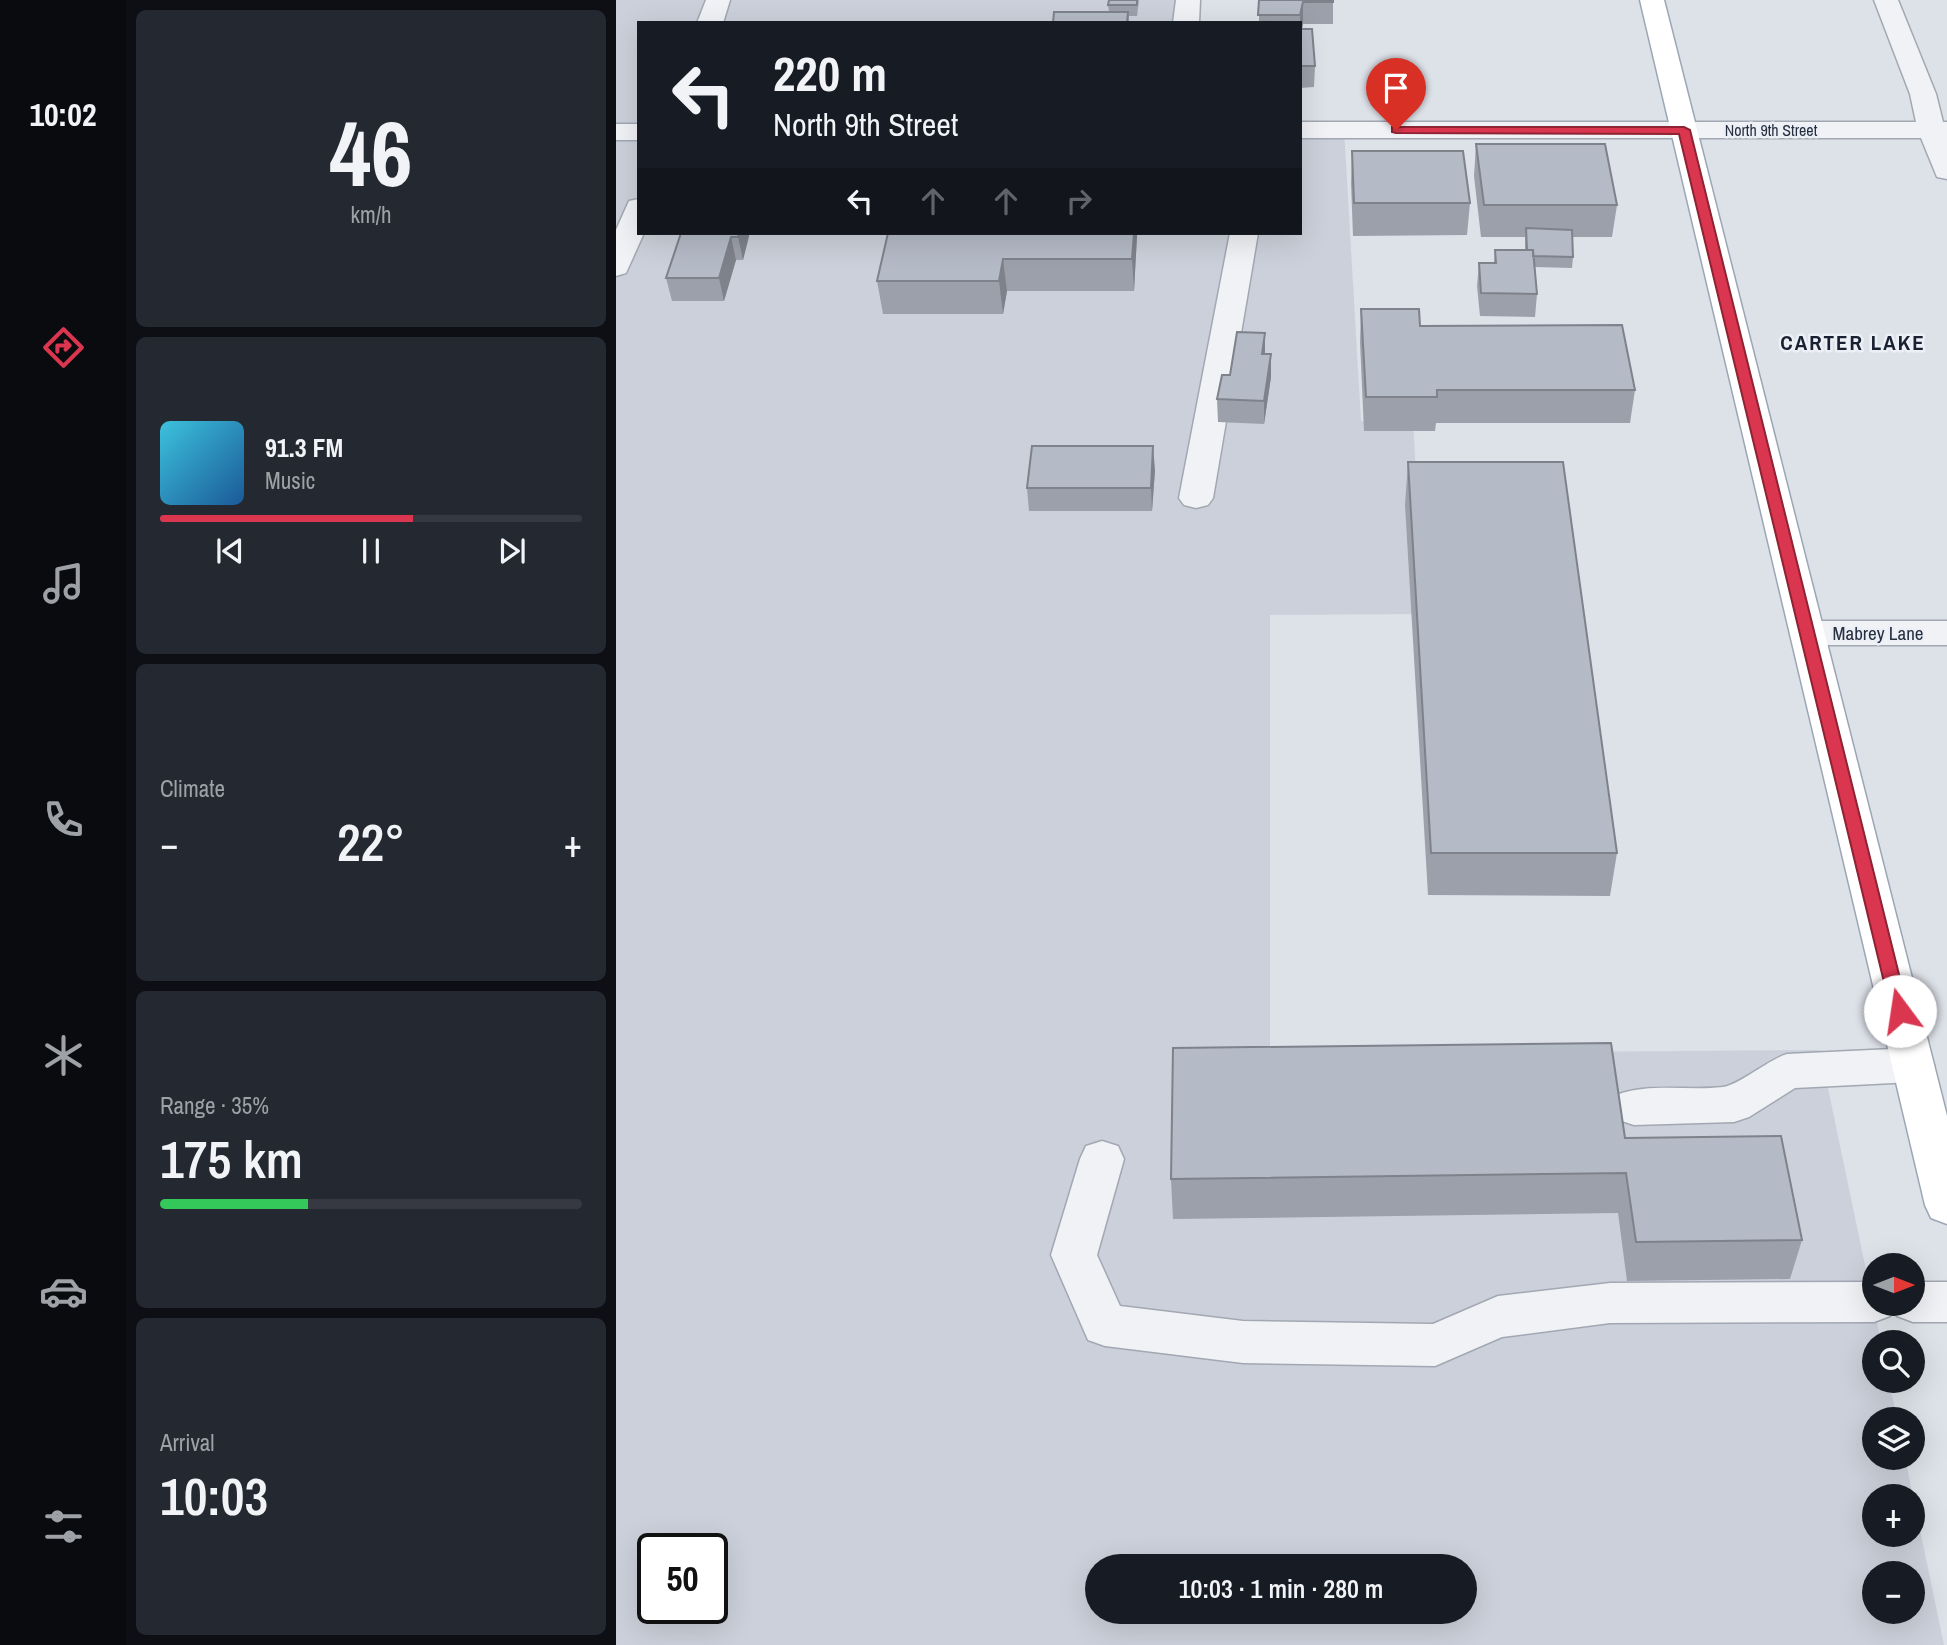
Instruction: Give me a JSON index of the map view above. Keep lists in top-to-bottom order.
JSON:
{
  "streets": {
    "street": ["North 9th Street", "Mabrey Lane"]
  },
  "districts": ["CARTER LAKE"],
  "north": "right",
  "page": {
    "tabs": "10:02",
    "tile": [
      ["46", "km/h"],
      "Climate",
      ["Range · 35%", "175 km"],
      ["Arrival", "10:03"]
    ],
    "turn": ["220 m", "North 9th Street"],
    "song": ["91.3 FM", "Music"],
    "heat": ["−", "22°", "+"],
    "map_buttons": ["+", "−"],
    "limit": "50",
    "trip": "10:03 · 1 min · 280 m"
  }
}
